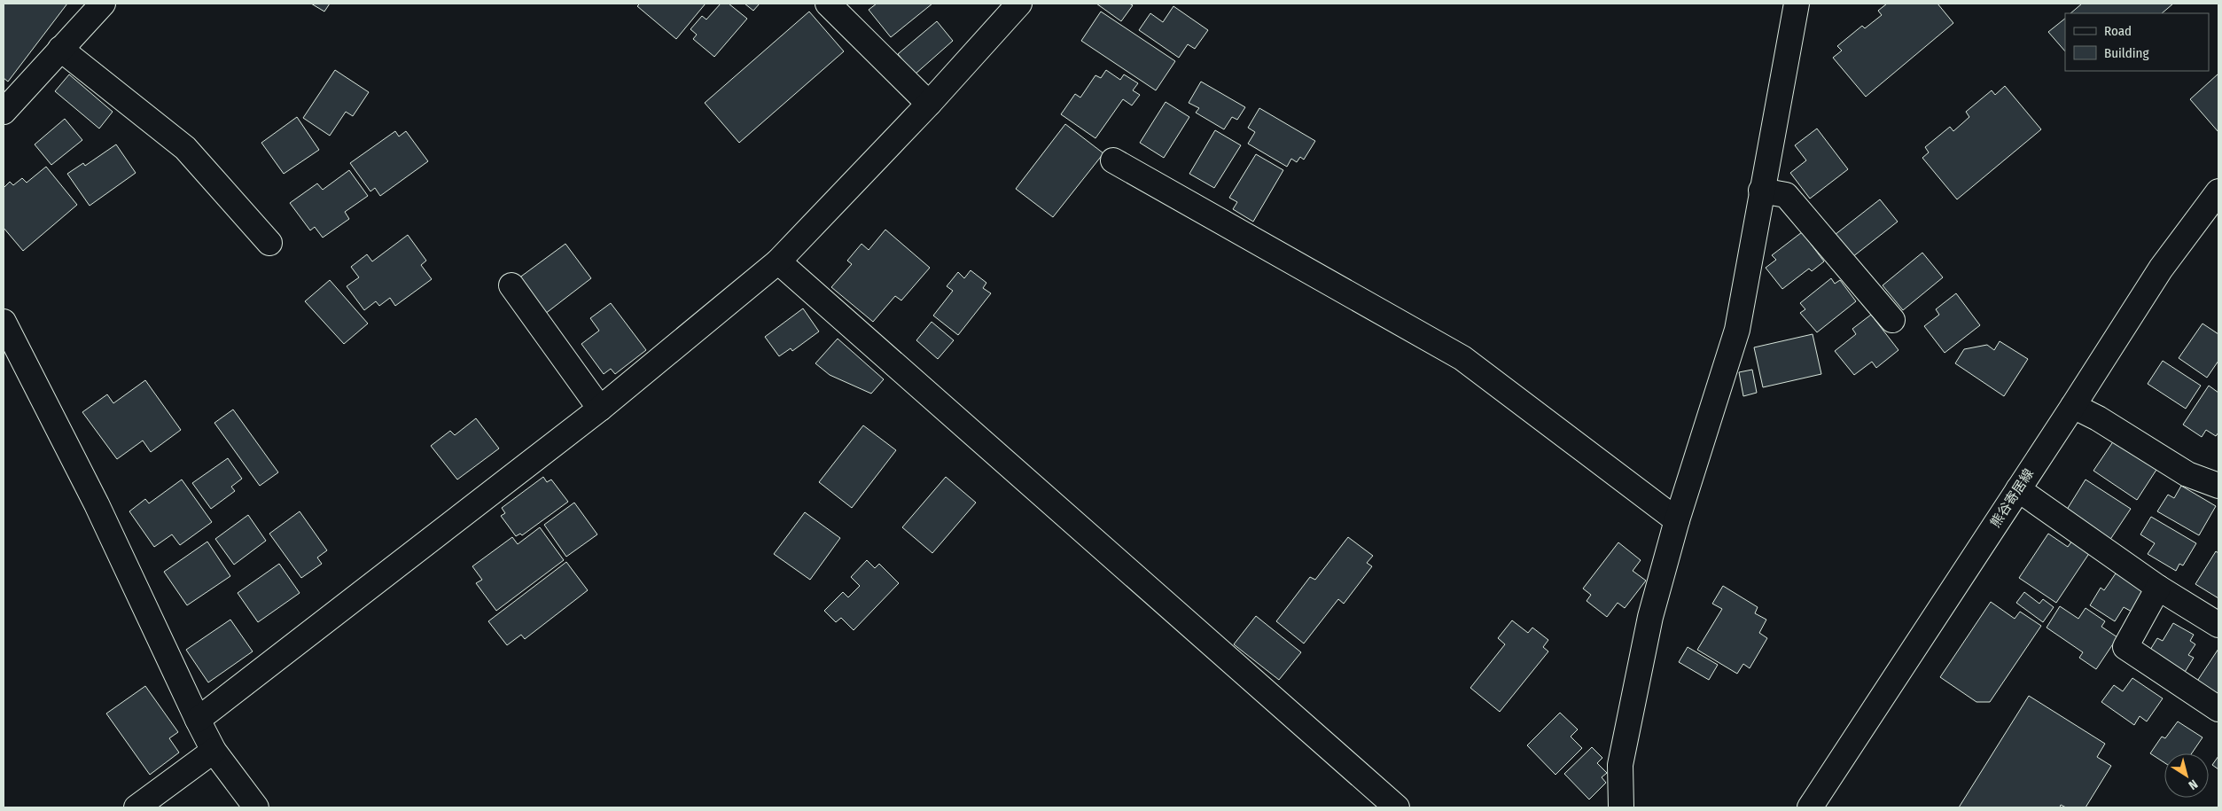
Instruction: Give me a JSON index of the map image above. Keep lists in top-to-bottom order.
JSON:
{
  "streets": {
    "street": ["熊谷寄居線"]
  },
  "legend": ["Road", "Building"],
  "north": "bottom right"
}
